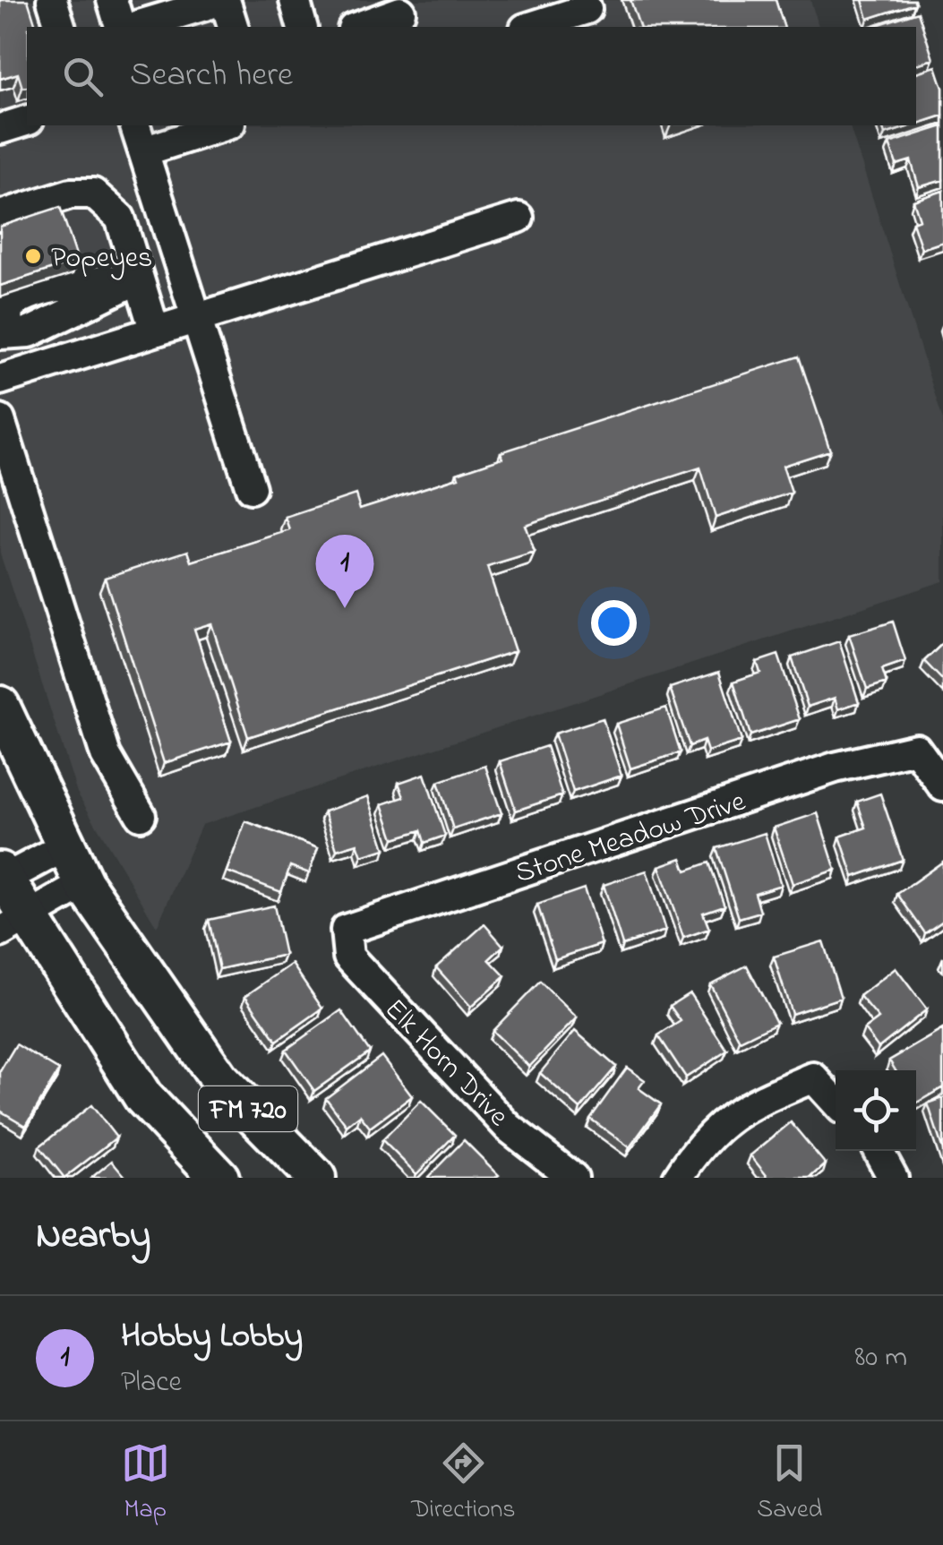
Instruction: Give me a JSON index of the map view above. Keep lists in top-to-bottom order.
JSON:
{
  "streets": {
    "main road": ["FM 720"],
    "street": ["Stone Meadow Drive", "Elk Horn Drive"]
  },
  "crossings": [
    ["Stone Meadow Drive", "Elk Horn Drive"]
  ],
  "places": ["Popeyes"],
  "page": {
    "search": "Search here",
    "pins": "1",
    "heading": "Nearby",
    "list": [
      {
        "mark": "1",
        "name": "Hobby Lobby",
        "note": "Place",
        "value": "80 m"
      }
    ],
    "nav": ["Map", "Directions", "Saved"]
  }
}
